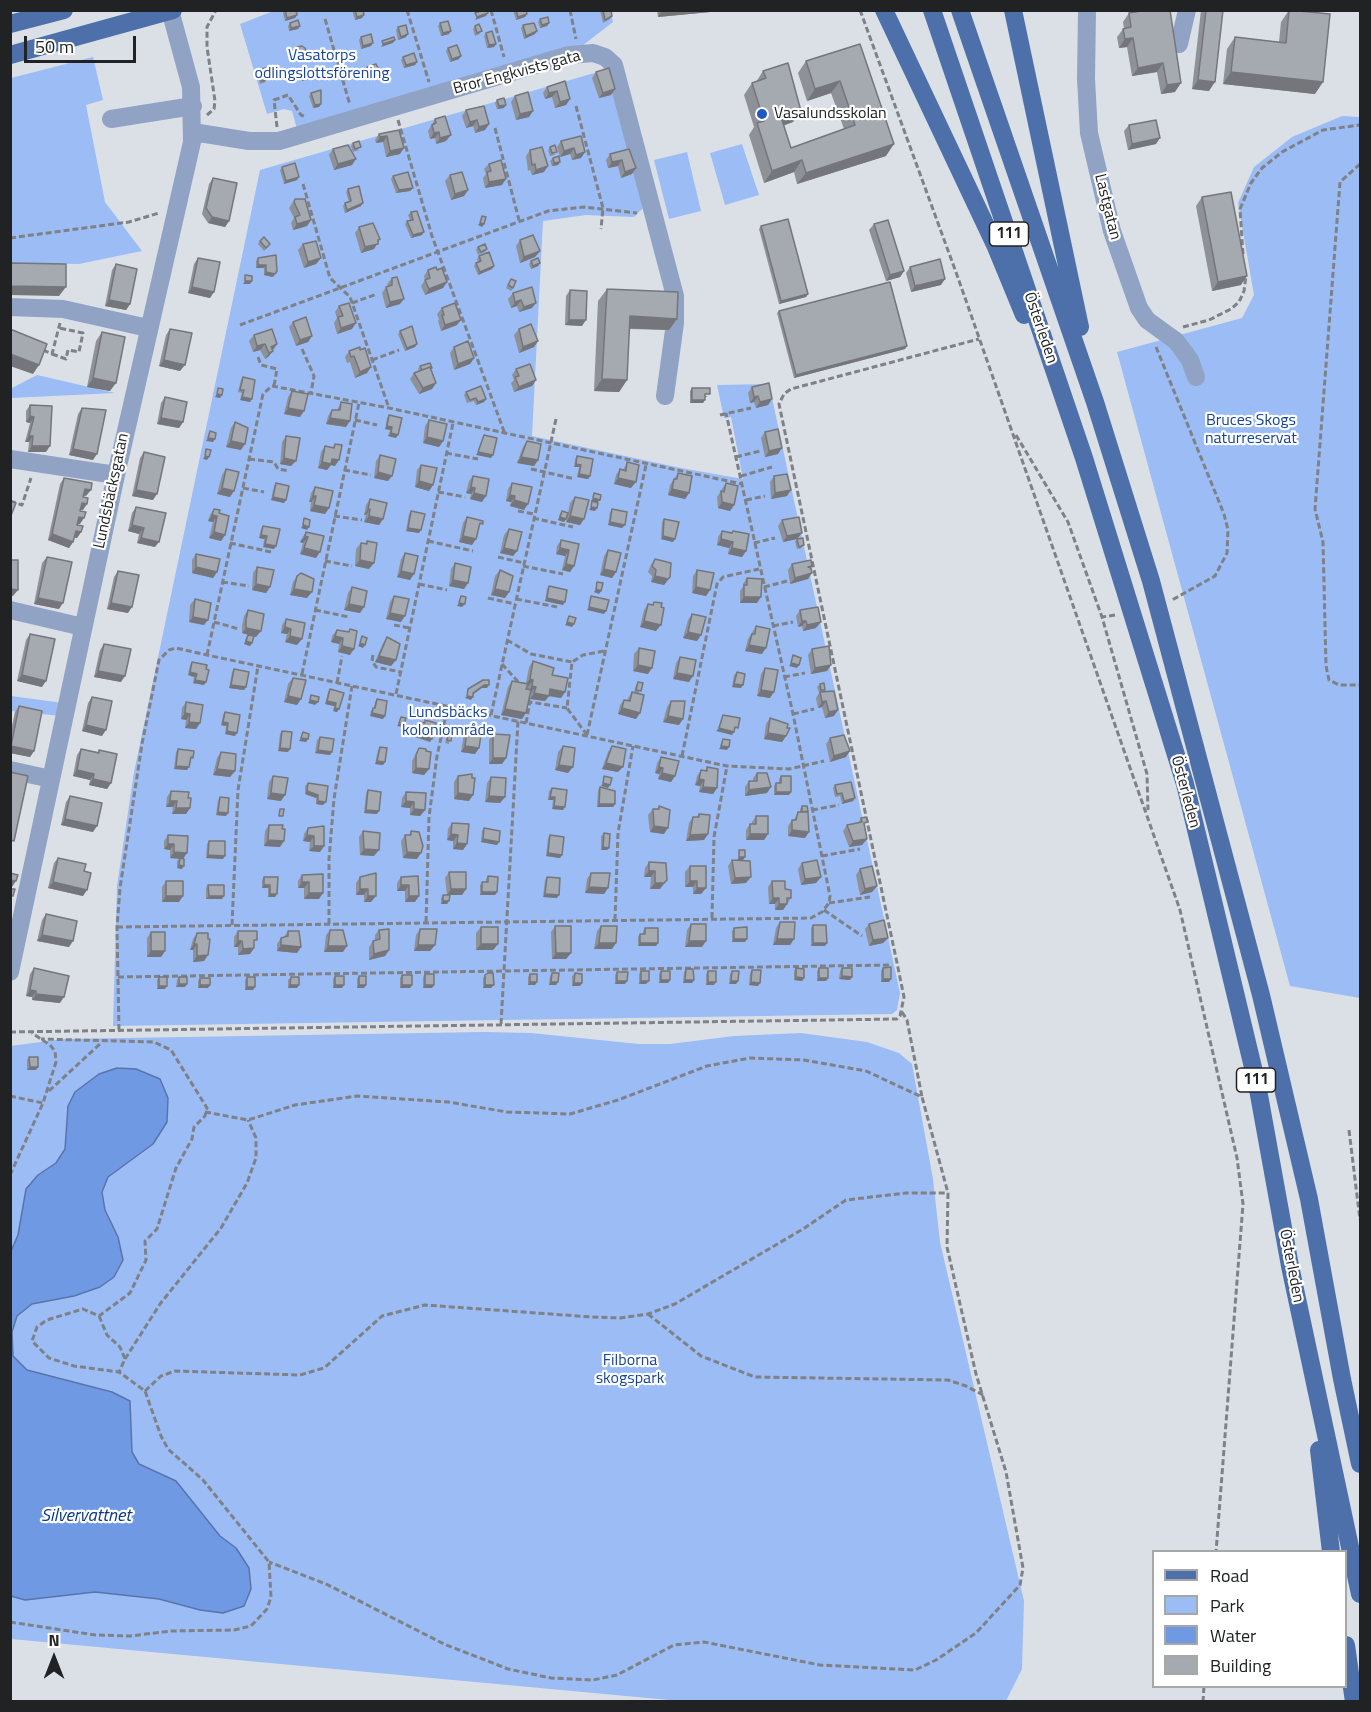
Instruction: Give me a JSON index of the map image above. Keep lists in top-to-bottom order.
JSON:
{
  "streets": {
    "main road": ["111", "Österleden"],
    "street": ["Bror Engkvists gata", "Lastgatan", "Lundsbäcksgatan"]
  },
  "crossings": [
    ["Bror Engkvists gata", "Lundsbäcksgatan"]
  ],
  "water": ["Silvervattnet"],
  "parks": [
    "Vasatorps odlingslottsförening",
    "Bruces Skogs naturreservat",
    "Lundsbäcks koloniområde",
    "Filborna skogspark"
  ],
  "places": ["Vasalundsskolan"],
  "legend": [
    "Road",
    "Park",
    "Water",
    "Building"
  ],
  "scale_bar": "50 m",
  "north": "top"
}
